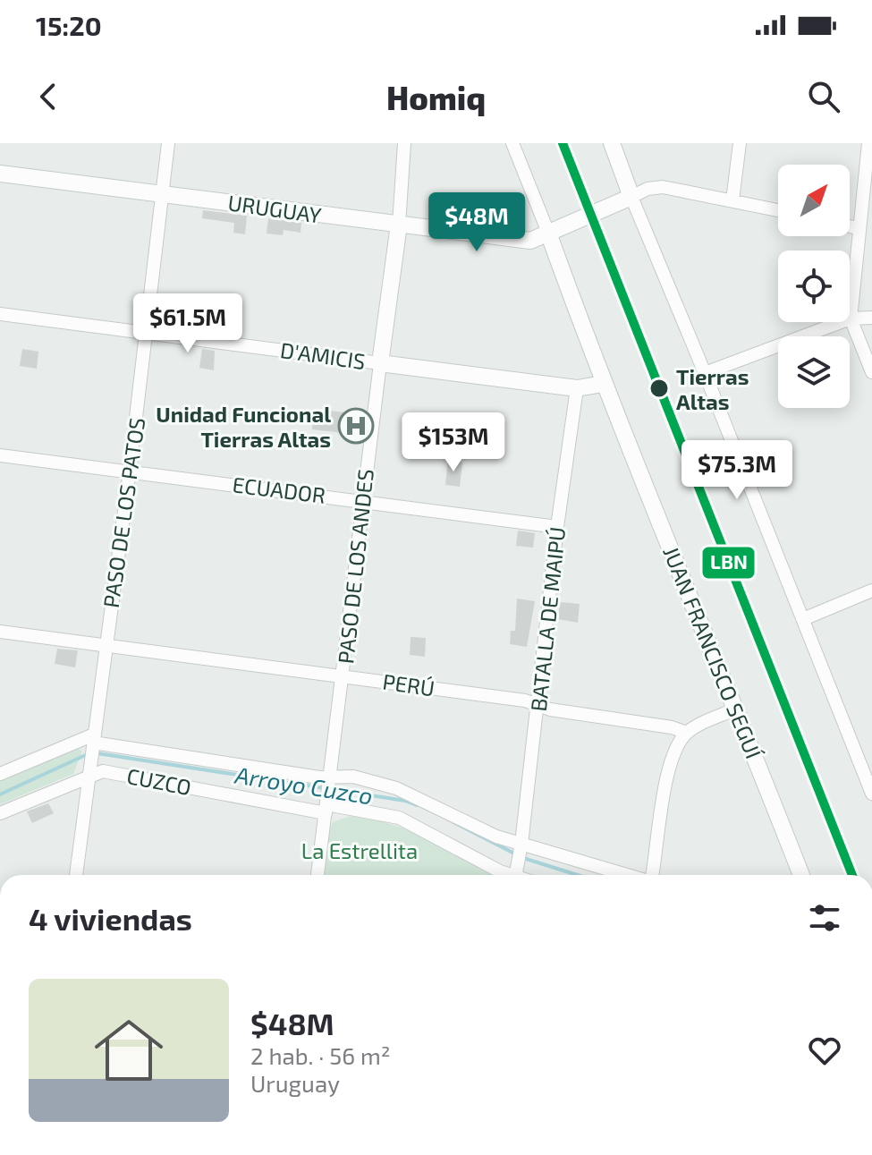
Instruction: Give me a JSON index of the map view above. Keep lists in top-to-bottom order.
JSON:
{
  "streets": {
    "street": [
      "URUGUAY",
      "D'AMICIS",
      "ECUADOR",
      "PASO DE LOS PATOS",
      "PASO DE LOS ANDES",
      "BATALLA DE MAIPÚ",
      "JUAN FRANCISCO SEGUÍ",
      "PERÚ",
      "CUZCO"
    ]
  },
  "crossings": [
    ["URUGUAY", "PASO DE LOS PATOS"],
    ["URUGUAY", "PASO DE LOS ANDES"],
    ["URUGUAY", "JUAN FRANCISCO SEGUÍ"],
    ["D'AMICIS", "PASO DE LOS PATOS"],
    ["D'AMICIS", "PASO DE LOS ANDES"],
    ["D'AMICIS", "BATALLA DE MAIPÚ"],
    ["D'AMICIS", "JUAN FRANCISCO SEGUÍ"],
    ["ECUADOR", "PASO DE LOS PATOS"],
    ["ECUADOR", "PASO DE LOS ANDES"],
    ["ECUADOR", "BATALLA DE MAIPÚ"],
    ["PASO DE LOS PATOS", "PERÚ"],
    ["PASO DE LOS PATOS", "CUZCO"],
    ["PASO DE LOS ANDES", "PERÚ"],
    ["PASO DE LOS ANDES", "CUZCO"],
    ["BATALLA DE MAIPÚ", "PERÚ"]
  ],
  "water": ["Arroyo Cuzco"],
  "parks": ["La Estrellita"],
  "places": {
    "other": ["Tierras Altas"],
    "hospital": ["Unidad Funcional Tierras Altas"]
  },
  "lines": ["transit line LBN"],
  "north": "top right",
  "page": {
    "status": "15:20",
    "header": "Homiq",
    "price": [
      "$48M",
      "$61.5M",
      "$153M",
      "$75.3M"
    ],
    "heading": "4 viviendas",
    "list": [
      {
        "name": "$48M",
        "note": "2 hab. · 56 m² · Uruguay"
      }
    ]
  }
}
